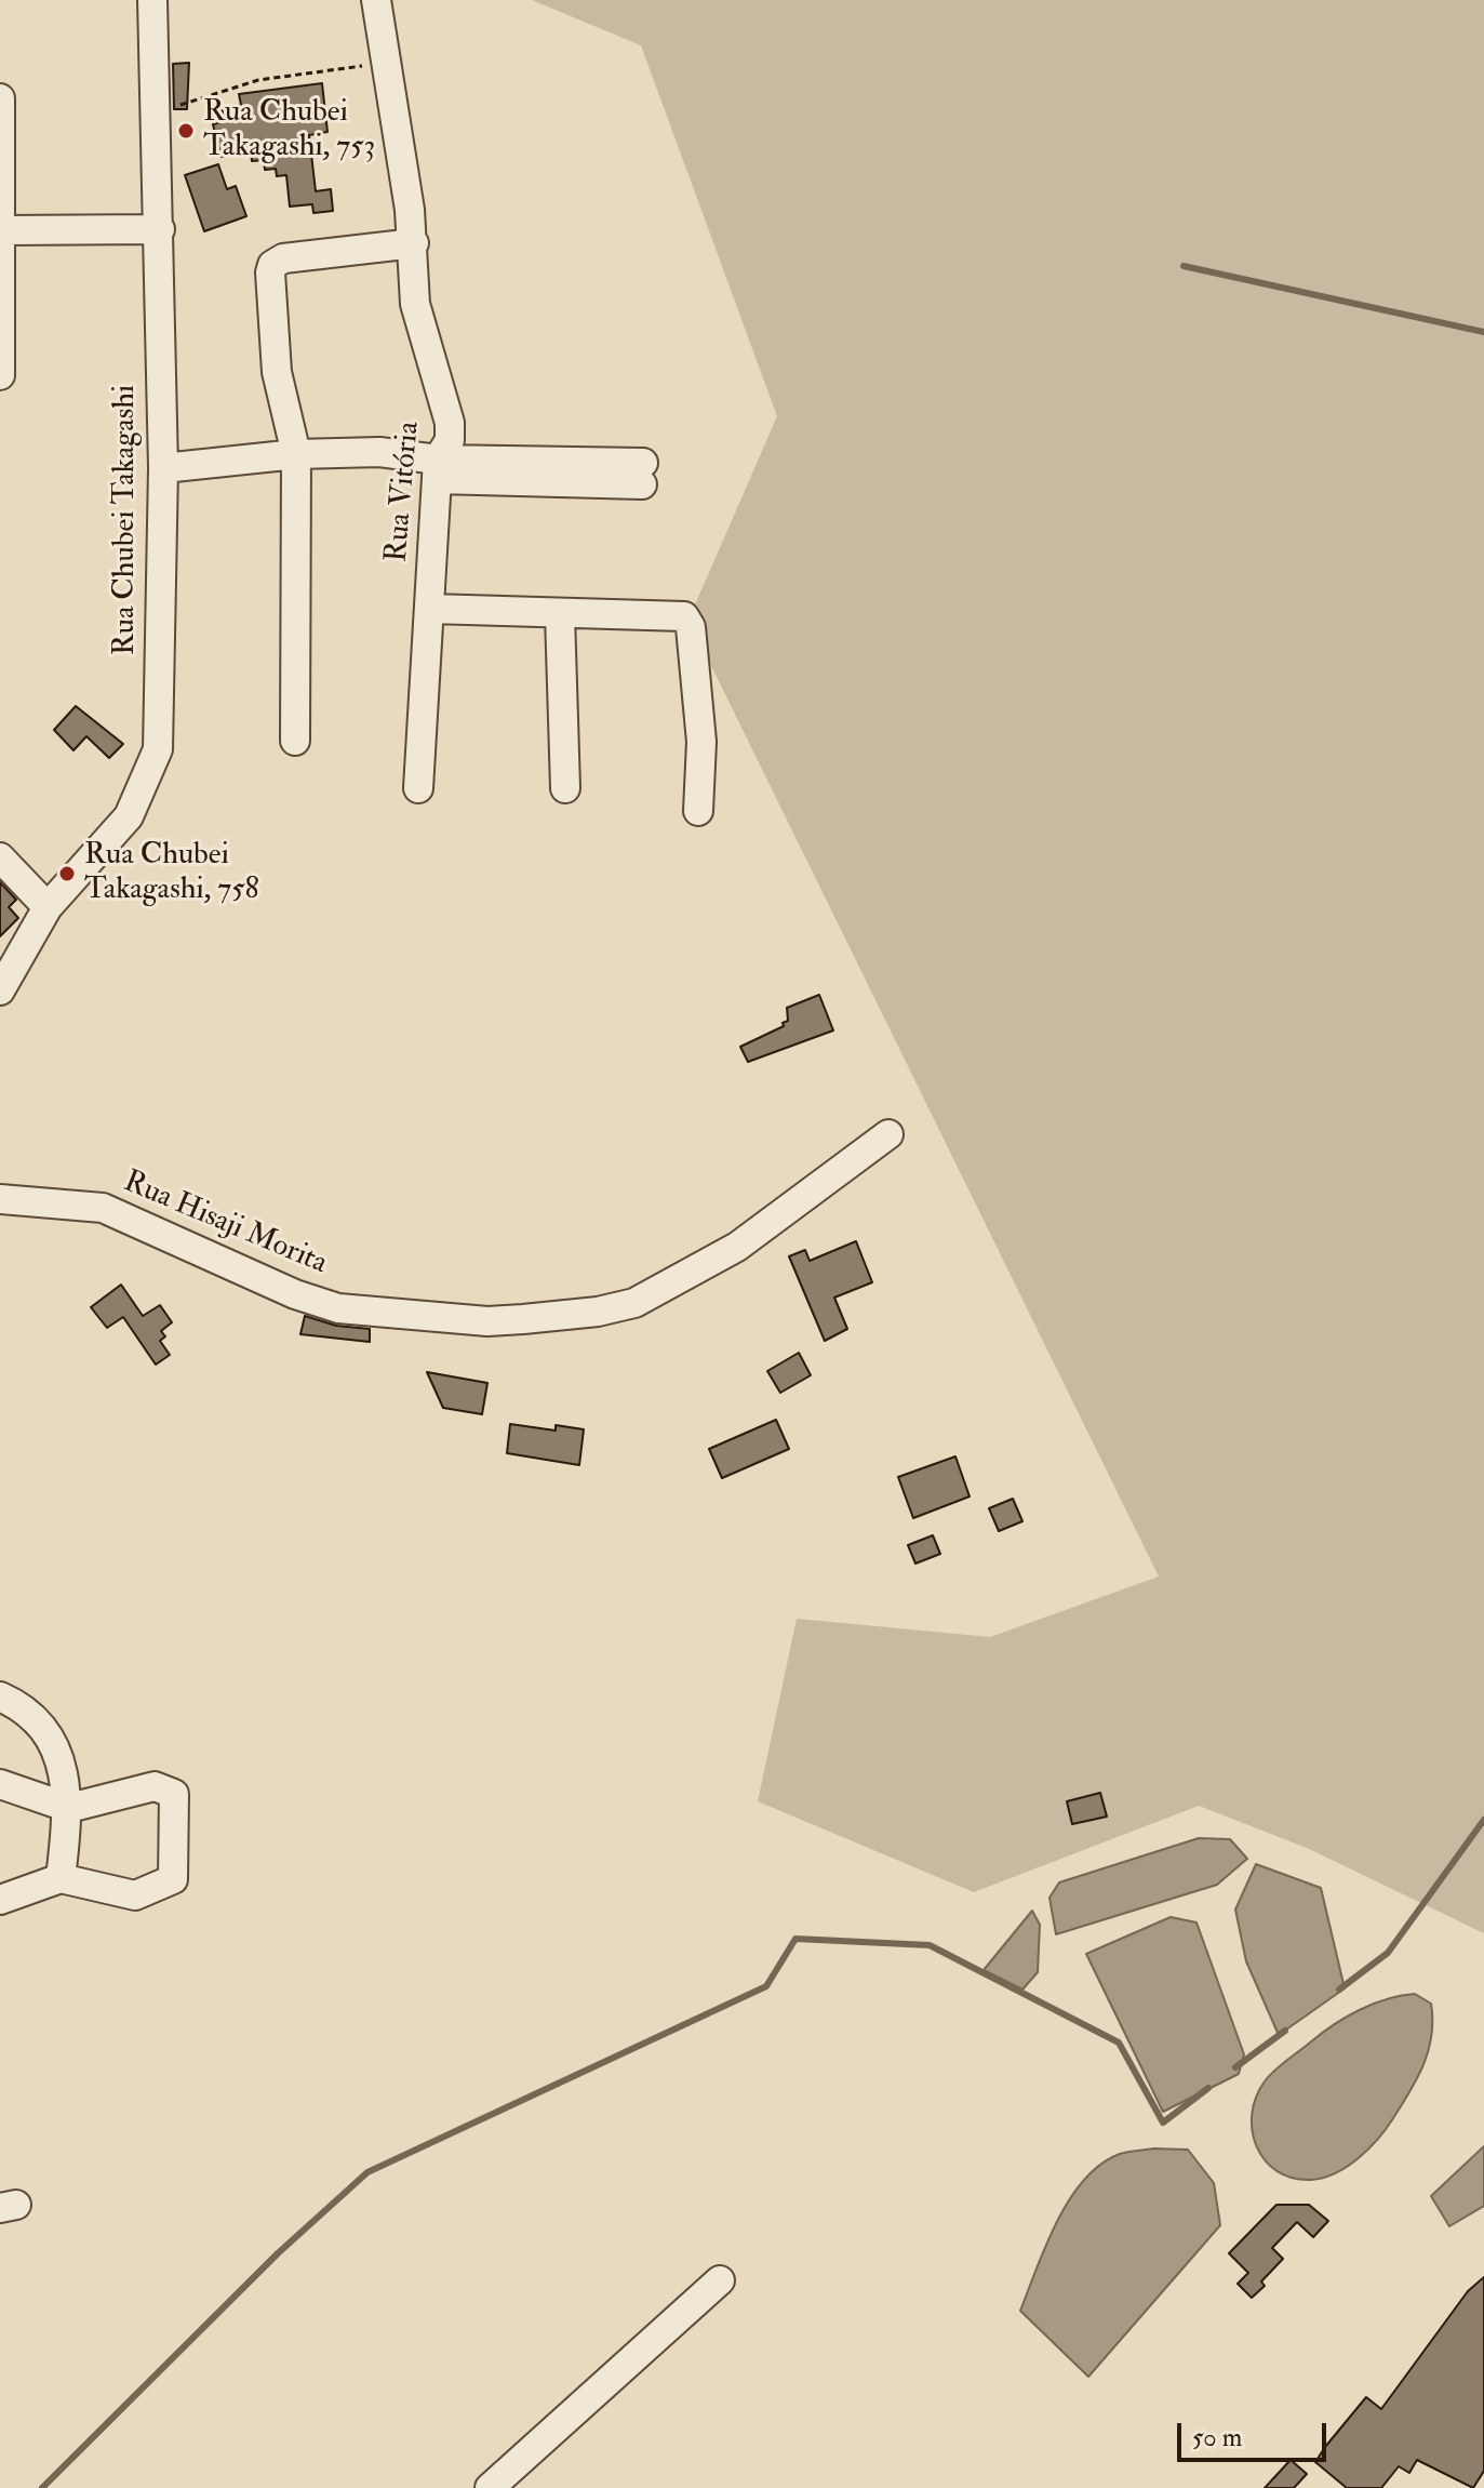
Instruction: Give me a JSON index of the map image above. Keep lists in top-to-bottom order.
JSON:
{
  "streets": {
    "street": ["Rua Vitória", "Rua Chubei Takagashi", "Rua Hisaji Morita"]
  },
  "places": ["Rua Chubei Takagashi, 753", "Rua Chubei Takagashi, 758"],
  "scale_bar": "50 m"
}
